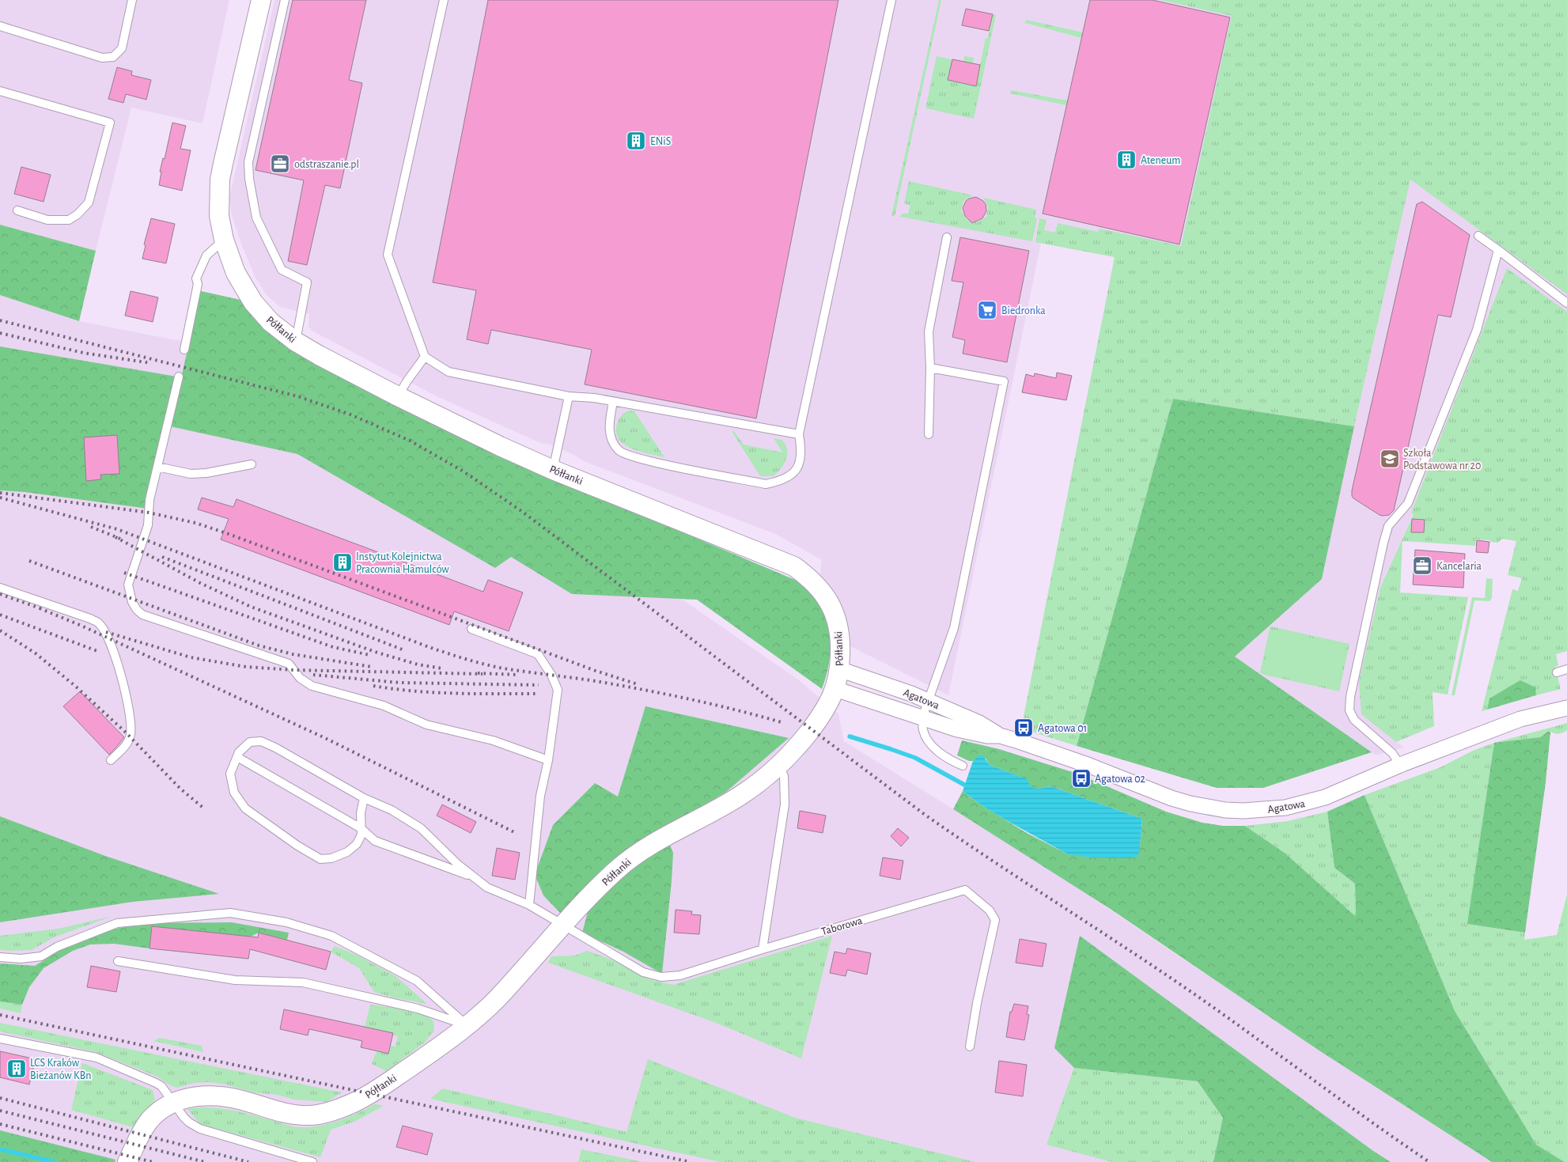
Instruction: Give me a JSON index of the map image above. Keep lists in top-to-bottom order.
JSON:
{
  "streets": {
    "street": ["Półłanki", "Agatowa"],
    "lane": ["Taborowa"]
  },
  "crossings": [
    ["Półłanki", "Agatowa"],
    ["Półłanki", "Taborowa"]
  ],
  "places": {
    "building": [
      "ENiS",
      "Ateneum",
      "Instytut Kolejnictwa Pracownia Hamulców",
      "LCS Kraków Bieżanów KBn"
    ],
    "office": ["odstraszanie.pl", "Kancelaria"],
    "supermarket": ["Biedronka"],
    "school or university": ["Szkoła Podstawowa nr 20"],
    "bus stop": ["Agatowa 01", "Agatowa 02"]
  }
}
